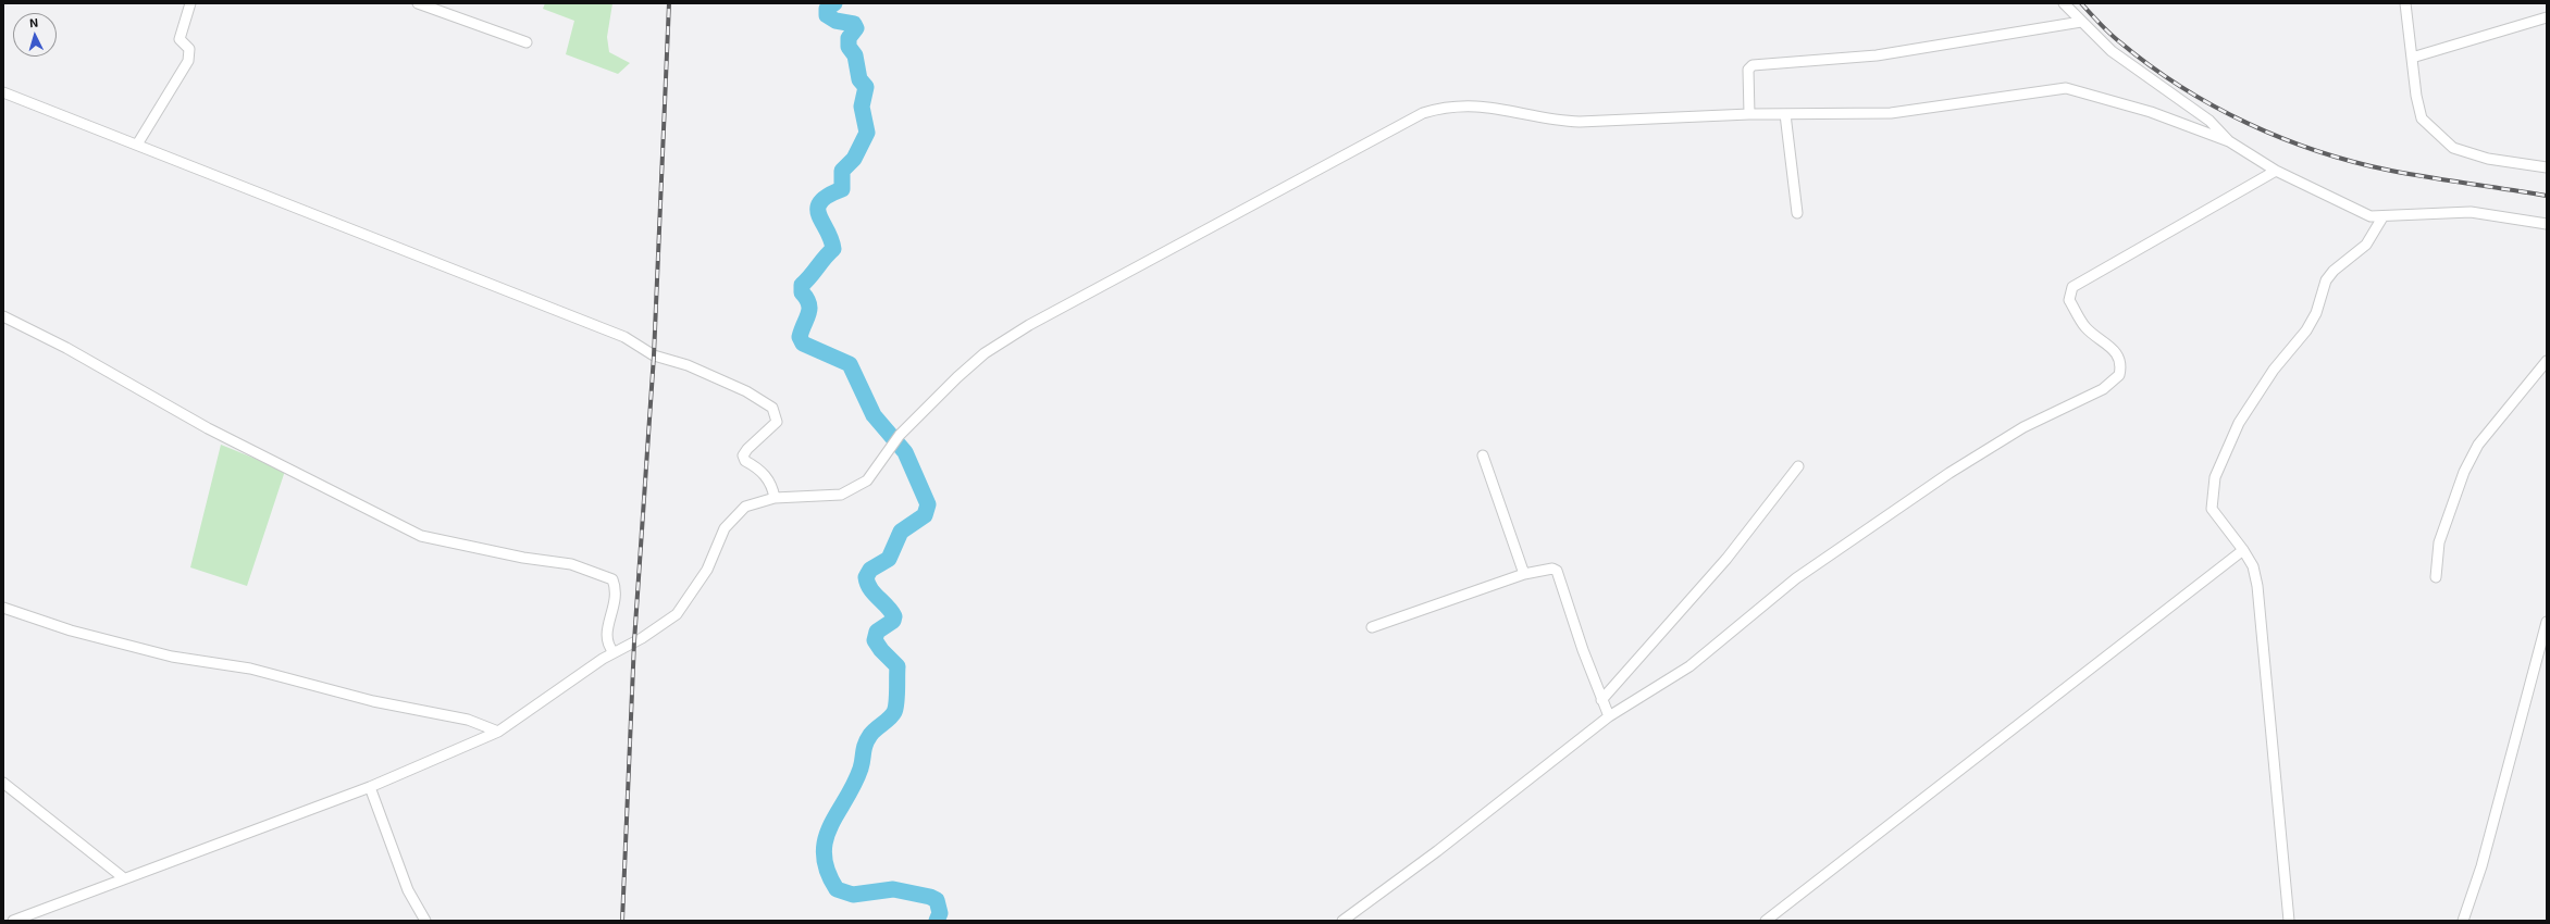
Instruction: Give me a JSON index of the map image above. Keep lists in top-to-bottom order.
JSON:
{
  "north": "top"
}
